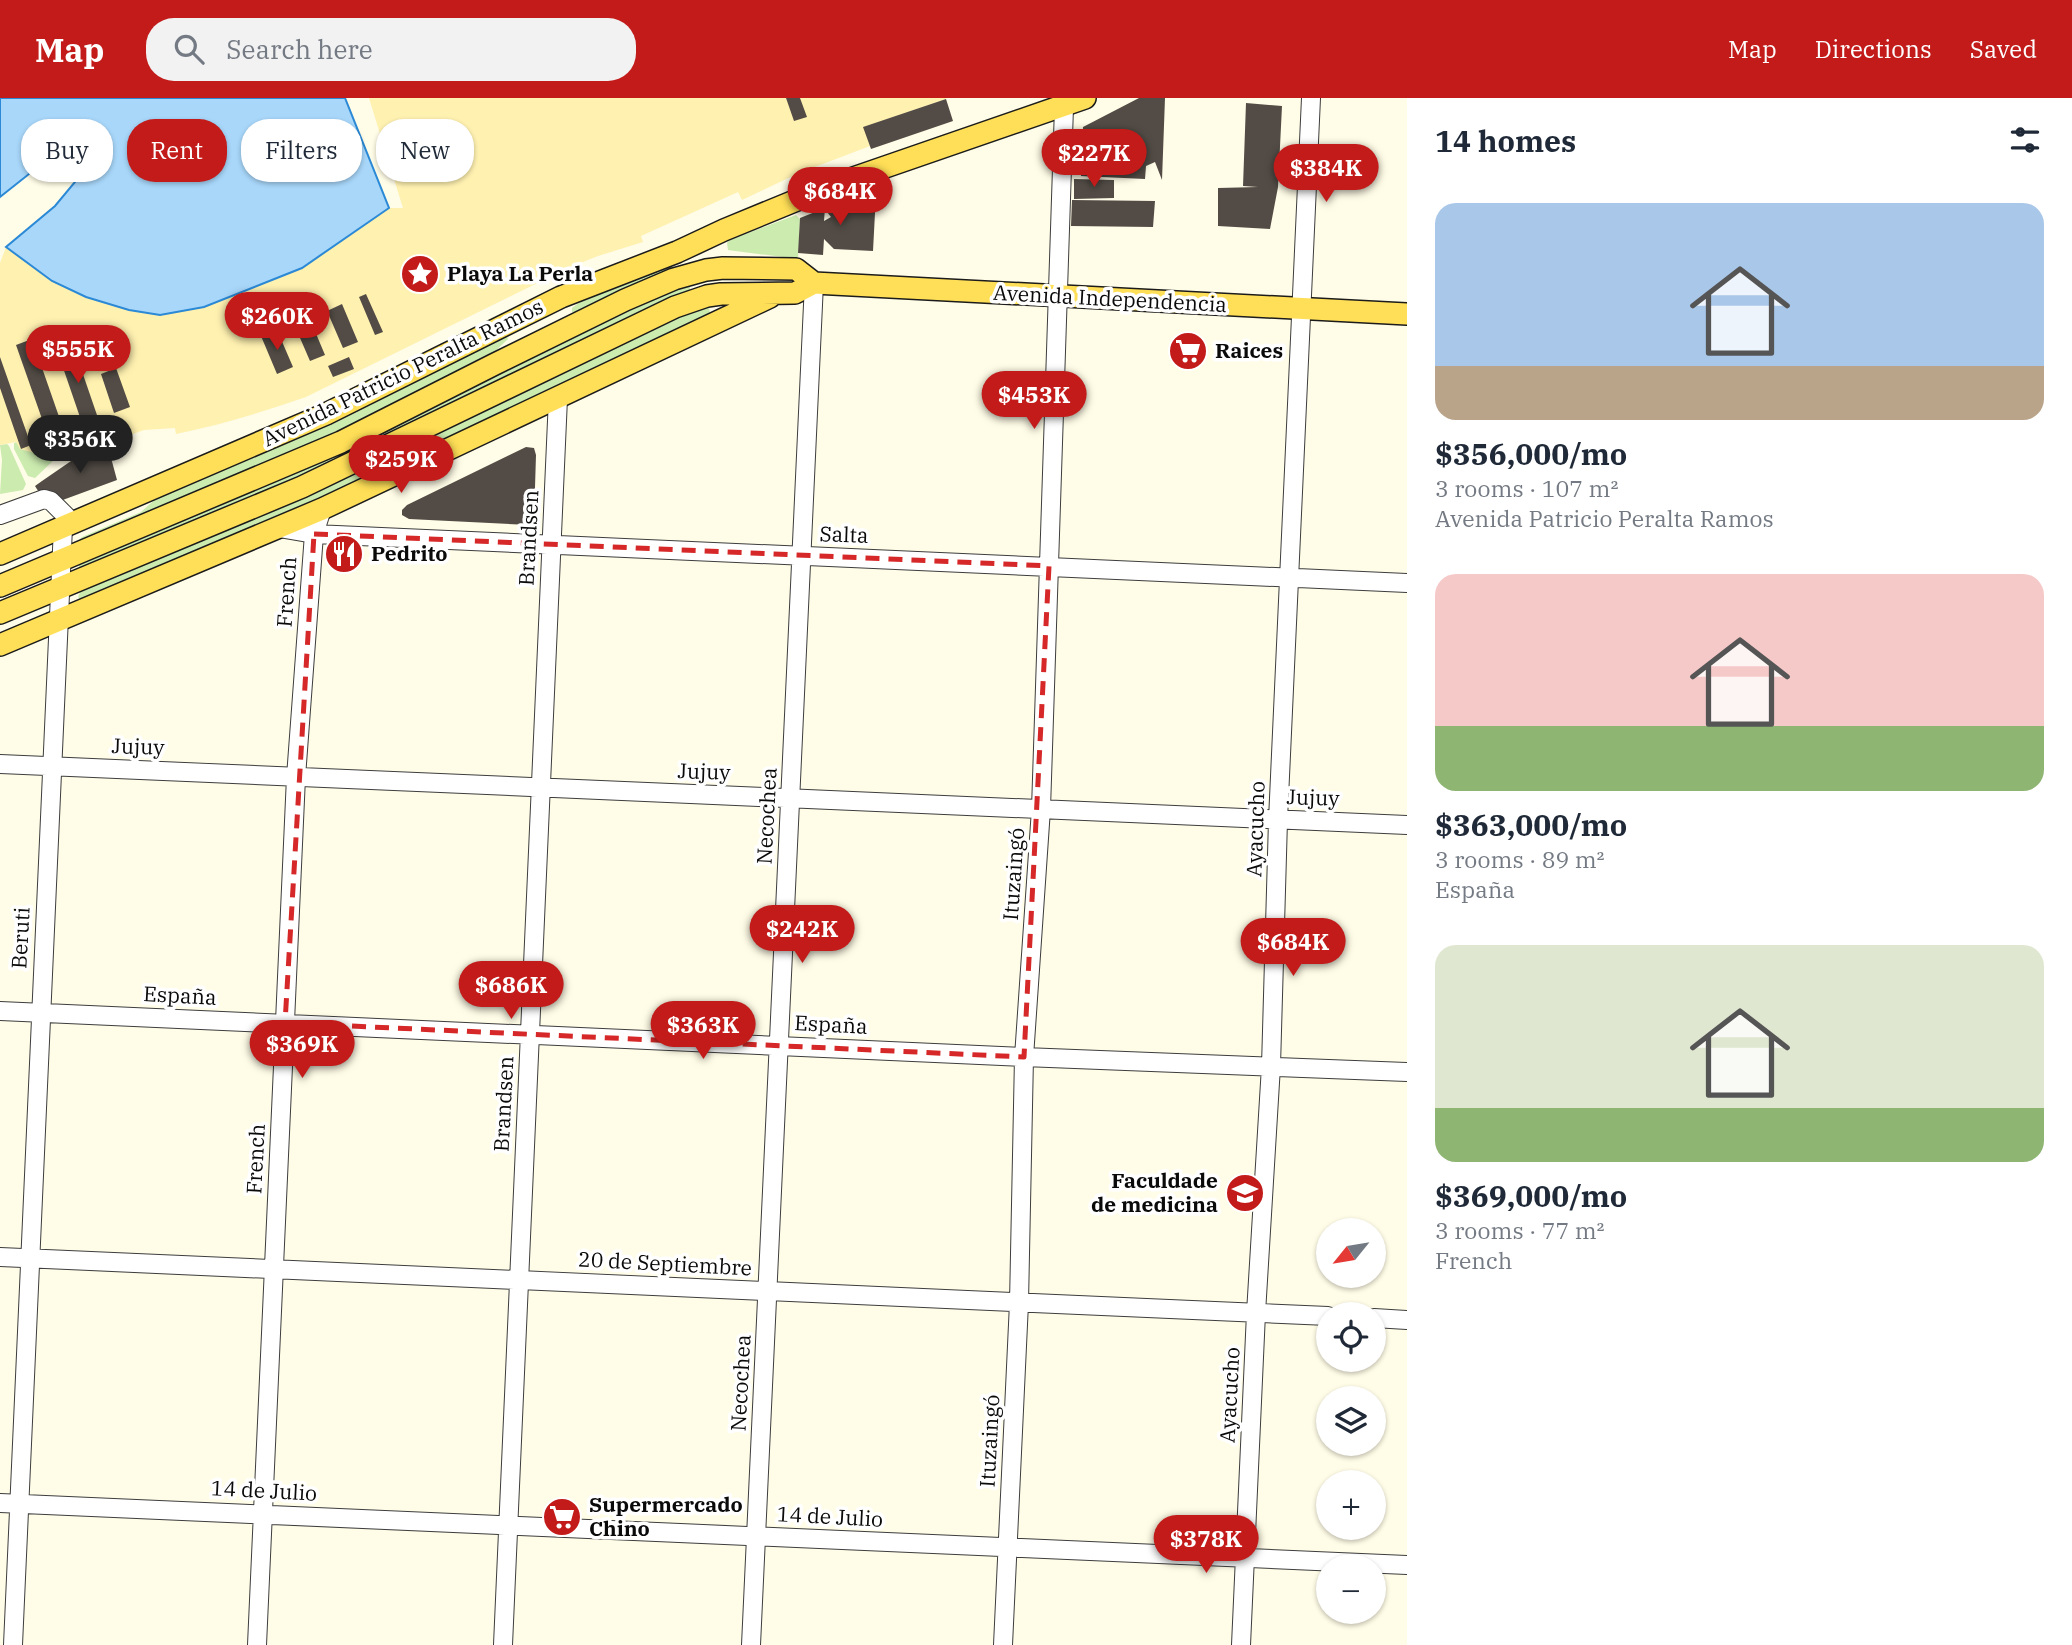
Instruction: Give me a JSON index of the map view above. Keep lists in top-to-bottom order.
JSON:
{
  "streets": {
    "main road": ["Avenida Independencia", "Avenida Patricio Peralta Ramos"],
    "street": [
      "Salta",
      "Brandsen",
      "French",
      "Jujuy",
      "Necochea",
      "Ayacucho",
      "Ituzaingó",
      "Beruti",
      "España",
      "20 de Septiembre",
      "14 de Julio"
    ]
  },
  "crossings": [
    ["Avenida Independencia", "Avenida Patricio Peralta Ramos"],
    ["Avenida Independencia", "Necochea"],
    ["Avenida Independencia", "Ayacucho"],
    ["Avenida Independencia", "Ituzaingó"],
    ["Avenida Patricio Peralta Ramos", "Necochea"],
    ["Avenida Patricio Peralta Ramos", "Ituzaingó"],
    ["Avenida Patricio Peralta Ramos", "Beruti"],
    ["Salta", "Brandsen"],
    ["Salta", "French"],
    ["Salta", "Necochea"],
    ["Salta", "Ayacucho"],
    ["Salta", "Ituzaingó"],
    ["Brandsen", "Jujuy"],
    ["Brandsen", "España"],
    ["Brandsen", "20 de Septiembre"],
    ["Brandsen", "14 de Julio"],
    ["French", "Jujuy"],
    ["French", "España"],
    ["French", "20 de Septiembre"],
    ["French", "14 de Julio"],
    ["Jujuy", "Necochea"],
    ["Jujuy", "Ayacucho"],
    ["Jujuy", "Ituzaingó"],
    ["Jujuy", "Beruti"],
    ["Necochea", "España"],
    ["Necochea", "20 de Septiembre"],
    ["Necochea", "14 de Julio"],
    ["Ayacucho", "España"],
    ["Ayacucho", "20 de Septiembre"],
    ["Ayacucho", "14 de Julio"],
    ["Ituzaingó", "España"],
    ["Ituzaingó", "20 de Septiembre"],
    ["Ituzaingó", "14 de Julio"],
    ["Beruti", "España"],
    ["Beruti", "20 de Septiembre"],
    ["Beruti", "14 de Julio"]
  ],
  "places": {
    "place": ["Playa La Perla"],
    "supermarket": ["Raices", "Supermercado Chino"],
    "restaurant": ["Pedrito"],
    "school or university": ["Faculdade de medicina"]
  },
  "north": "bottom left",
  "page": {
    "header": "Map",
    "search": "Search here",
    "nav": ["Map", "Directions", "Saved"],
    "heading": "14 homes",
    "chip": [
      "Buy",
      "Rent",
      "Filters",
      "New"
    ],
    "price": [
      "$227K",
      "$384K",
      "$684K",
      "$260K",
      "$555K",
      "$453K",
      "$356K",
      "$259K",
      "$242K",
      "$684K",
      "$686K",
      "$363K",
      "$369K",
      "$378K"
    ],
    "list": [
      {
        "name": "$356,000/mo",
        "note": "3 rooms · 107 m² · Avenida Patricio Peralta Ramos"
      },
      {
        "name": "$363,000/mo",
        "note": "3 rooms · 89 m² · España"
      },
      {
        "name": "$369,000/mo",
        "note": "3 rooms · 77 m² · French"
      }
    ],
    "map_buttons": ["+", "−"]
  }
}
